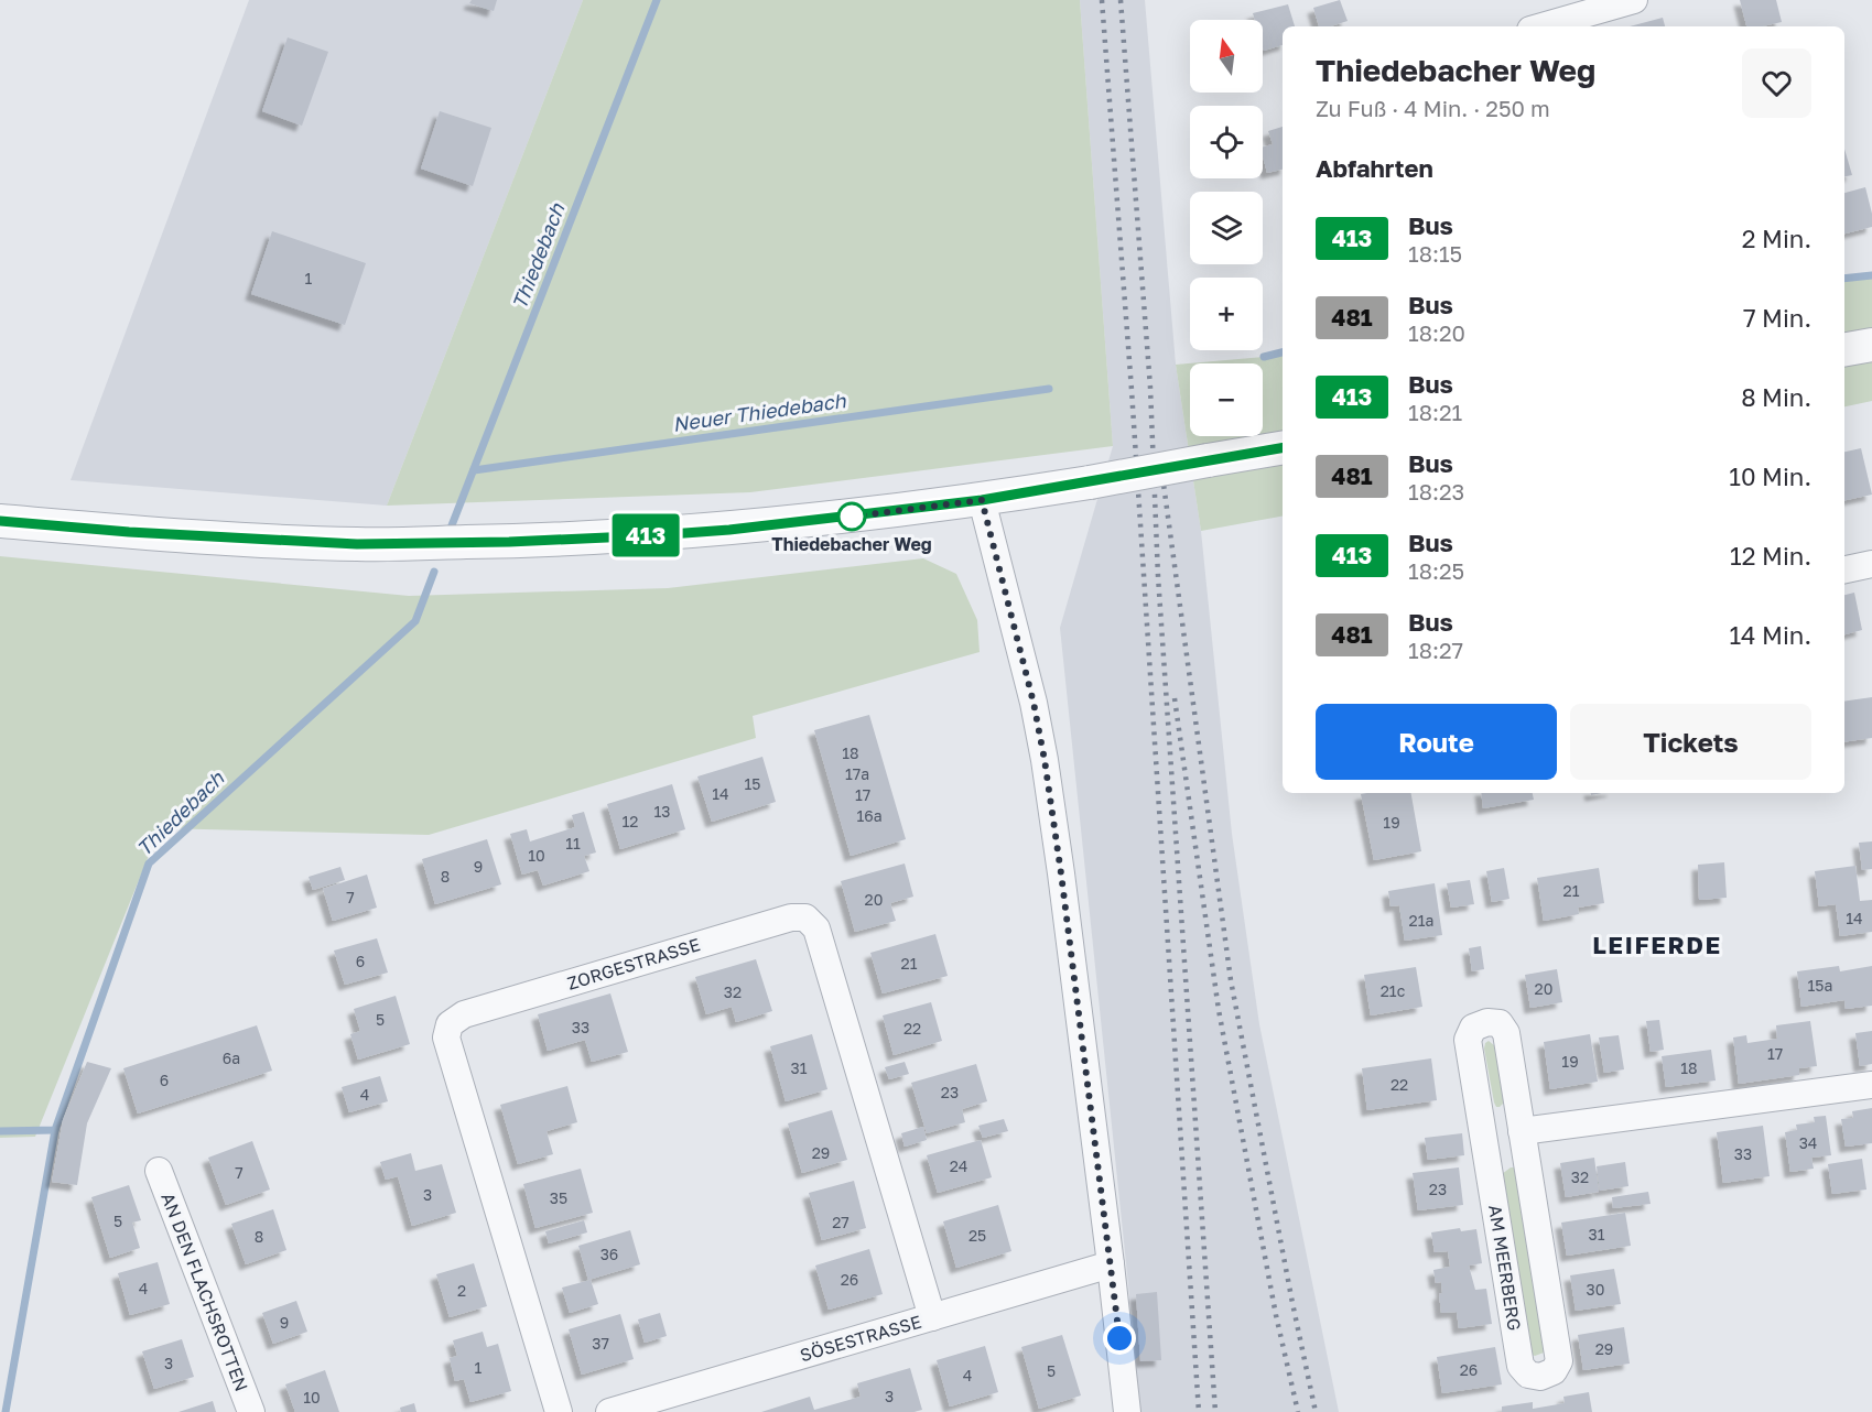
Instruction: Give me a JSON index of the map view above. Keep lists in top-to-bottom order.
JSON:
{
  "streets": {
    "street": [
      "ZORGESTRASSE",
      "AM MEERBERG",
      "AN DEN FLACHSROTTEN",
      "SÖSESTRASSE"
    ]
  },
  "crossings": [
    ["ZORGESTRASSE", "SÖSESTRASSE"]
  ],
  "districts": ["LEIFERDE"],
  "water": ["Thiedebach", "Neuer Thiedebach"],
  "places": ["Thiedebacher Weg"],
  "lines": ["bus line 413"],
  "house_numbers": [
    "1",
    "18",
    "17a",
    "15",
    "14",
    "17",
    "13",
    "16a",
    "12",
    "19",
    "11",
    "10",
    "9",
    "8",
    "21",
    "7",
    "20",
    "14",
    "21a",
    "6",
    "21",
    "15a",
    "20",
    "21c",
    "32",
    "5",
    "33",
    "22",
    "17",
    "6a",
    "19",
    "31",
    "18",
    "6",
    "22",
    "23",
    "4",
    "34",
    "29",
    "33",
    "24",
    "7",
    "32",
    "23",
    "3",
    "35",
    "5",
    "27",
    "31",
    "25",
    "8",
    "36",
    "26",
    "4",
    "30",
    "2",
    "9",
    "37",
    "29",
    "3",
    "1",
    "26",
    "5",
    "4",
    "3",
    "10"
  ],
  "north": "top",
  "page": {
    "on_map": "413",
    "map_buttons": ["+", "−"],
    "heading": [
      ["Thiedebacher Weg", "Zu Fuß · 4 Min. · 250 m"],
      "Abfahrten"
    ],
    "list": [
      {
        "mark": "413",
        "name": "Bus",
        "note": "18:15",
        "value": "2 Min."
      },
      {
        "mark": "481",
        "name": "Bus",
        "note": "18:20",
        "value": "7 Min."
      },
      {
        "mark": "413",
        "name": "Bus",
        "note": "18:21",
        "value": "8 Min."
      },
      {
        "mark": "481",
        "name": "Bus",
        "note": "18:23",
        "value": "10 Min."
      },
      {
        "mark": "413",
        "name": "Bus",
        "note": "18:25",
        "value": "12 Min."
      },
      {
        "mark": "481",
        "name": "Bus",
        "note": "18:27",
        "value": "14 Min."
      }
    ],
    "buttons": ["Route", "Tickets"]
  }
}
